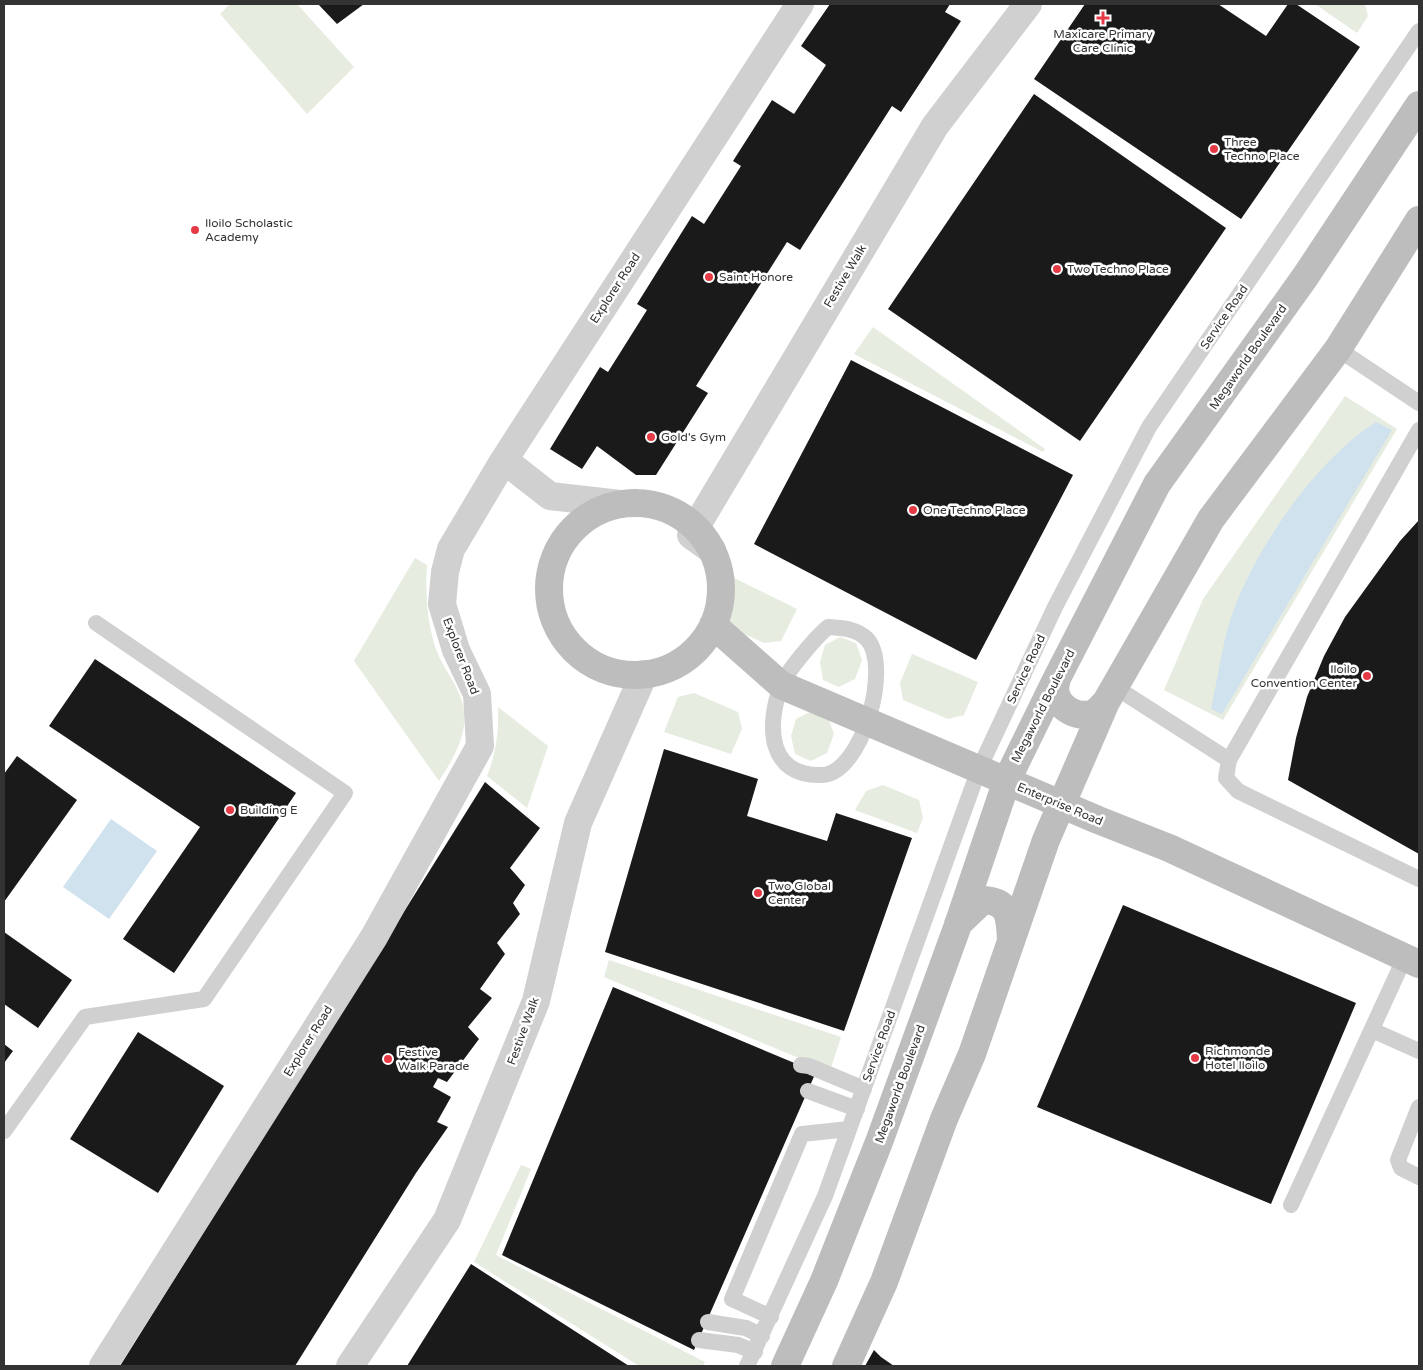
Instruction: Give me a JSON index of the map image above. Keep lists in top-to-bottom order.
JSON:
{
  "streets": {
    "main road": ["Megaworld Boulevard", "Enterprise Road"],
    "street": ["Festive Walk", "Explorer Road"],
    "lane": ["Service Road"]
  },
  "crossings": [
    ["Festive Walk", "Enterprise Road"],
    ["Service Road", "Enterprise Road"],
    ["Megaworld Boulevard", "Enterprise Road"]
  ],
  "places": {
    "health": ["Maxicare Primary Care Clinic"],
    "other": [
      "Three Techno Place",
      "Iloilo Scholastic Academy",
      "Two Techno Place",
      "Saint Honore",
      "Gold's Gym",
      "One Techno Place",
      "Iloilo Convention Center",
      "Building E",
      "Two Global Center",
      "Richmonde Hotel Iloilo",
      "Festive Walk Parade"
    ]
  }
}
